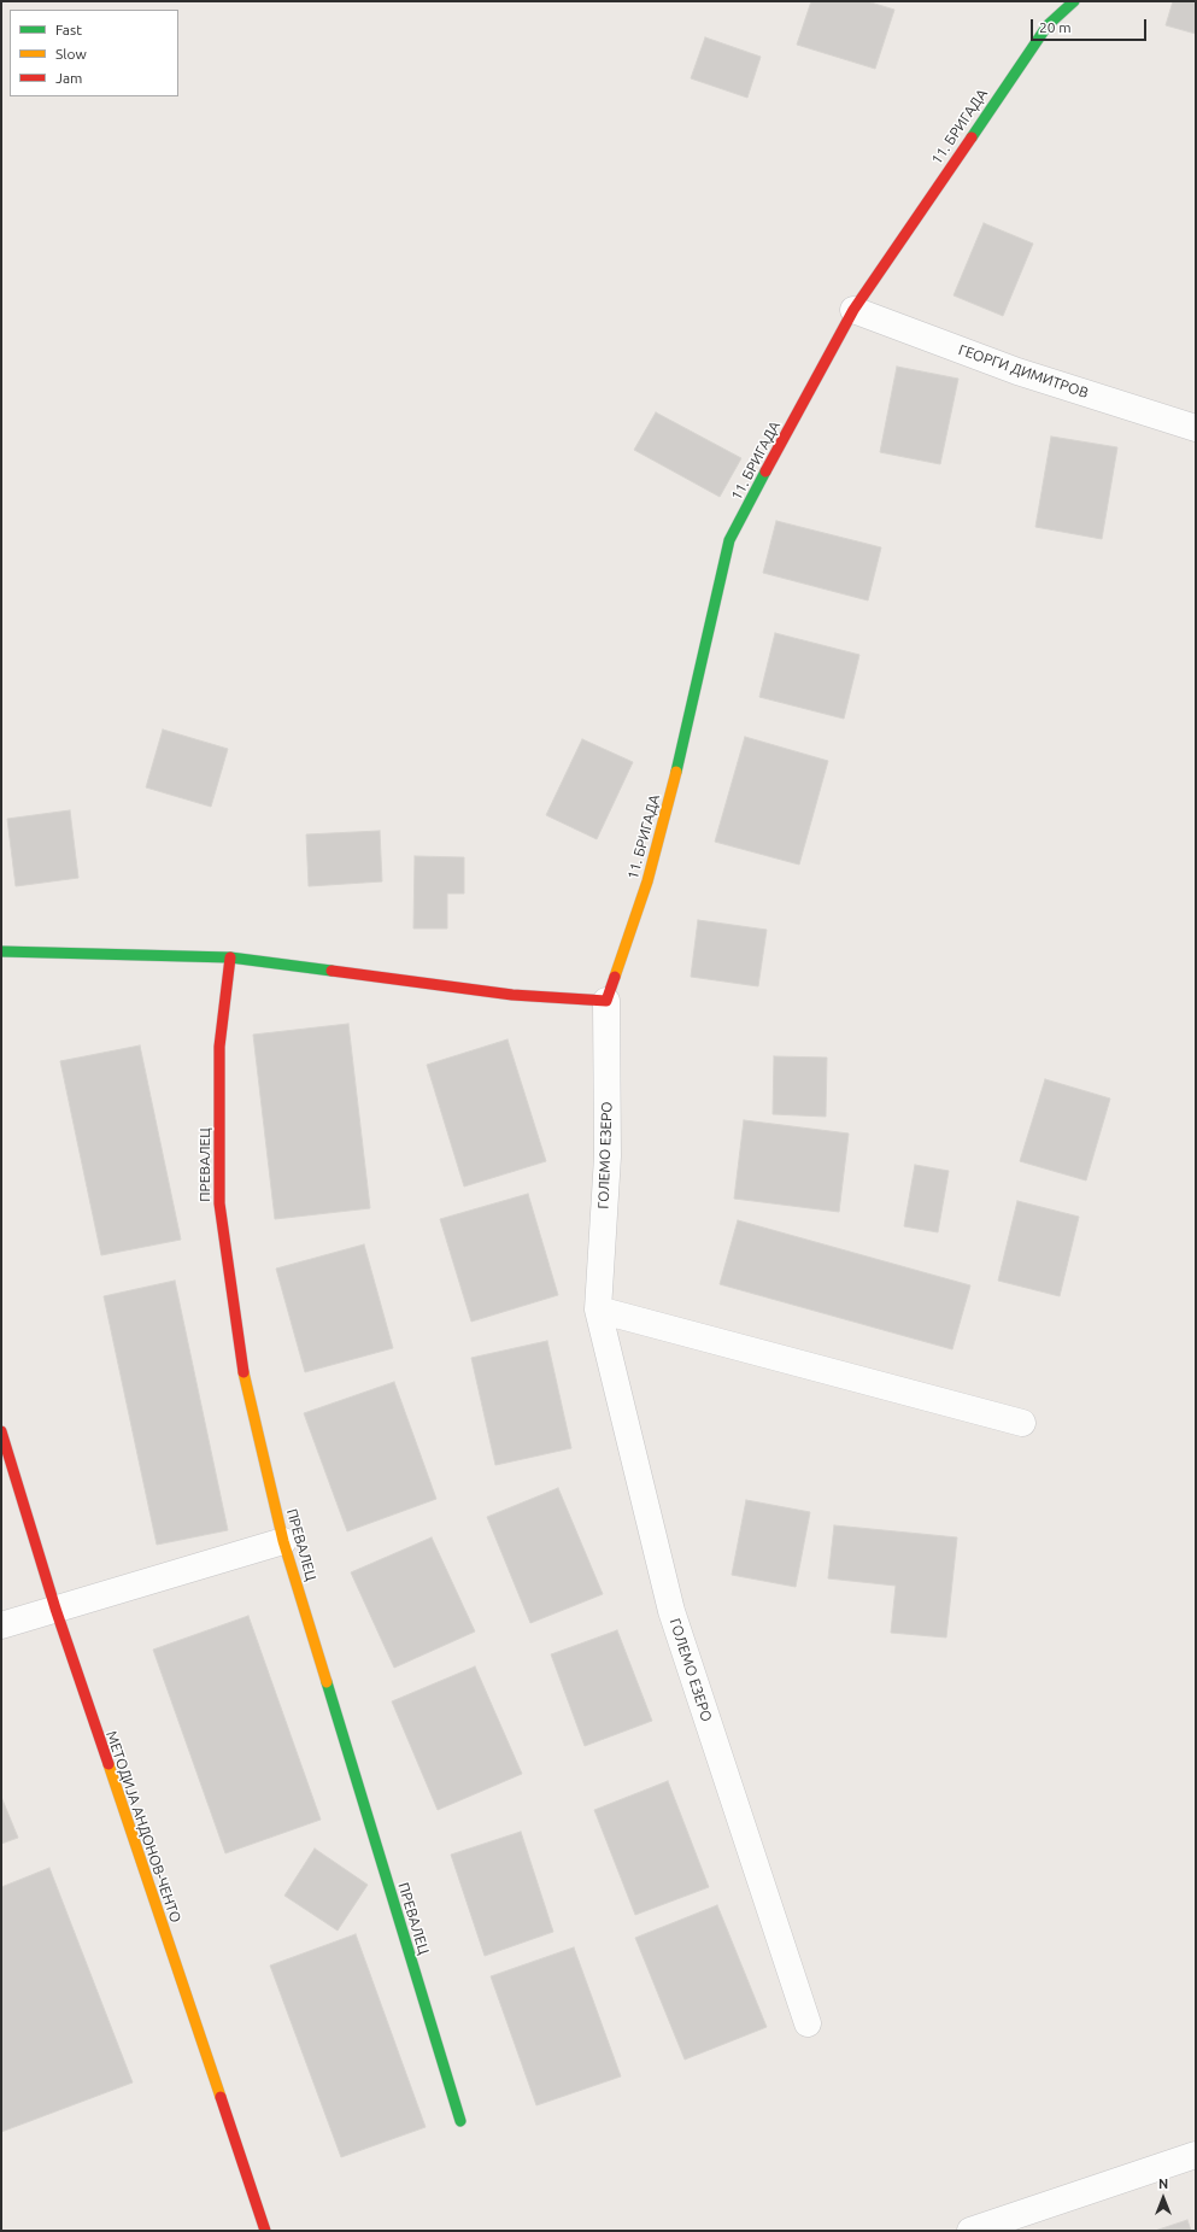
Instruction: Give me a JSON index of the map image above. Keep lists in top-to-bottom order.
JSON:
{
  "streets": {
    "street": [
      "11. БРИГАДА",
      "ГЕОРГИ ДИМИТРОВ",
      "ГОЛЕМО ЕЗЕРО",
      "ПРЕВАЛЕЦ",
      "МЕТОДИЈА АНДОНОВ-ЧЕНТО"
    ]
  },
  "crossings": [
    ["11. БРИГАДА", "ГЕОРГИ ДИМИТРОВ"],
    ["11. БРИГАДА", "ГОЛЕМО ЕЗЕРО"]
  ],
  "legend": ["Fast", "Slow", "Jam"],
  "scale_bar": "20 m",
  "north": "top"
}
